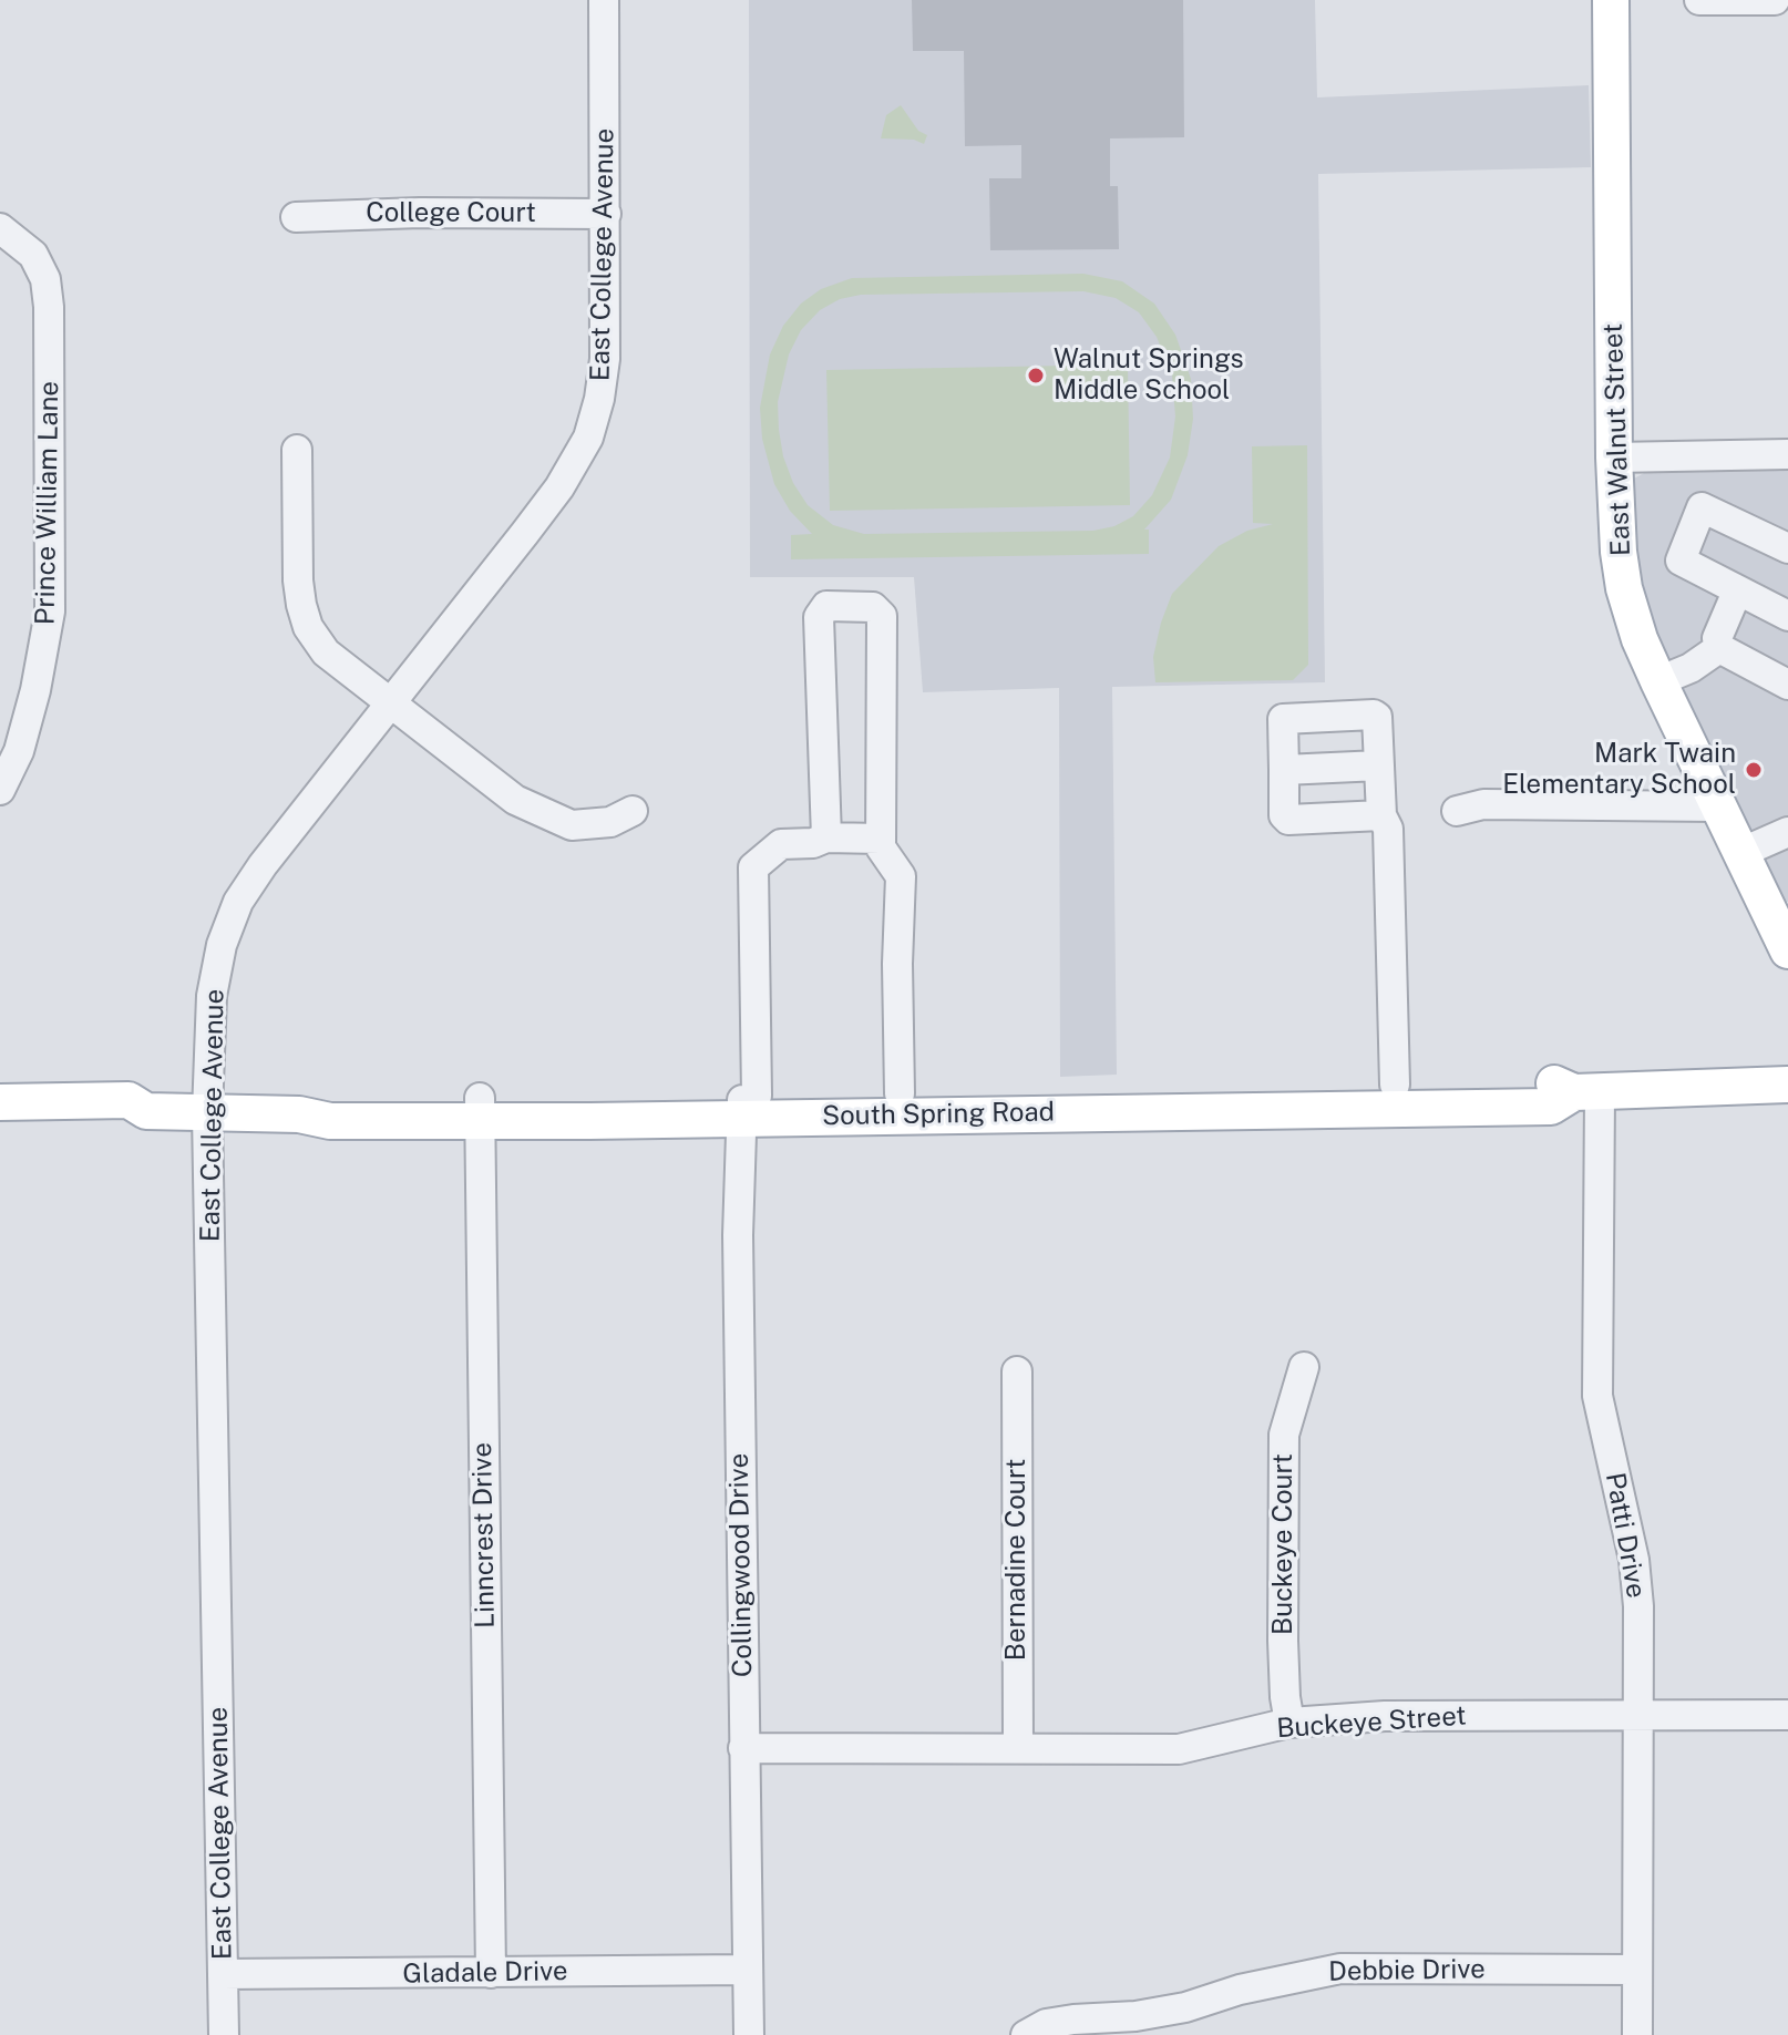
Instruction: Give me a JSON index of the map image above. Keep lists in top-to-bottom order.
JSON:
{
  "streets": {
    "main road": ["East Walnut Street", "South Spring Road"],
    "street": [
      "College Court",
      "East College Avenue",
      "Prince William Lane",
      "Linncrest Drive",
      "Patti Drive",
      "Buckeye Court",
      "Bernadine Court",
      "Collingwood Drive",
      "Buckeye Street",
      "Debbie Drive",
      "Gladale Drive"
    ]
  },
  "crossings": [
    ["College Court", "East College Avenue"],
    ["East College Avenue", "South Spring Road"],
    ["East College Avenue", "Gladale Drive"],
    ["South Spring Road", "Linncrest Drive"],
    ["South Spring Road", "Patti Drive"],
    ["South Spring Road", "Collingwood Drive"],
    ["Linncrest Drive", "Gladale Drive"],
    ["Patti Drive", "Buckeye Street"],
    ["Patti Drive", "Debbie Drive"],
    ["Buckeye Court", "Buckeye Street"],
    ["Bernadine Court", "Buckeye Street"],
    ["Collingwood Drive", "Buckeye Street"],
    ["Collingwood Drive", "Gladale Drive"]
  ],
  "places": ["Walnut Springs Middle School", "Mark Twain Elementary School"]
}
